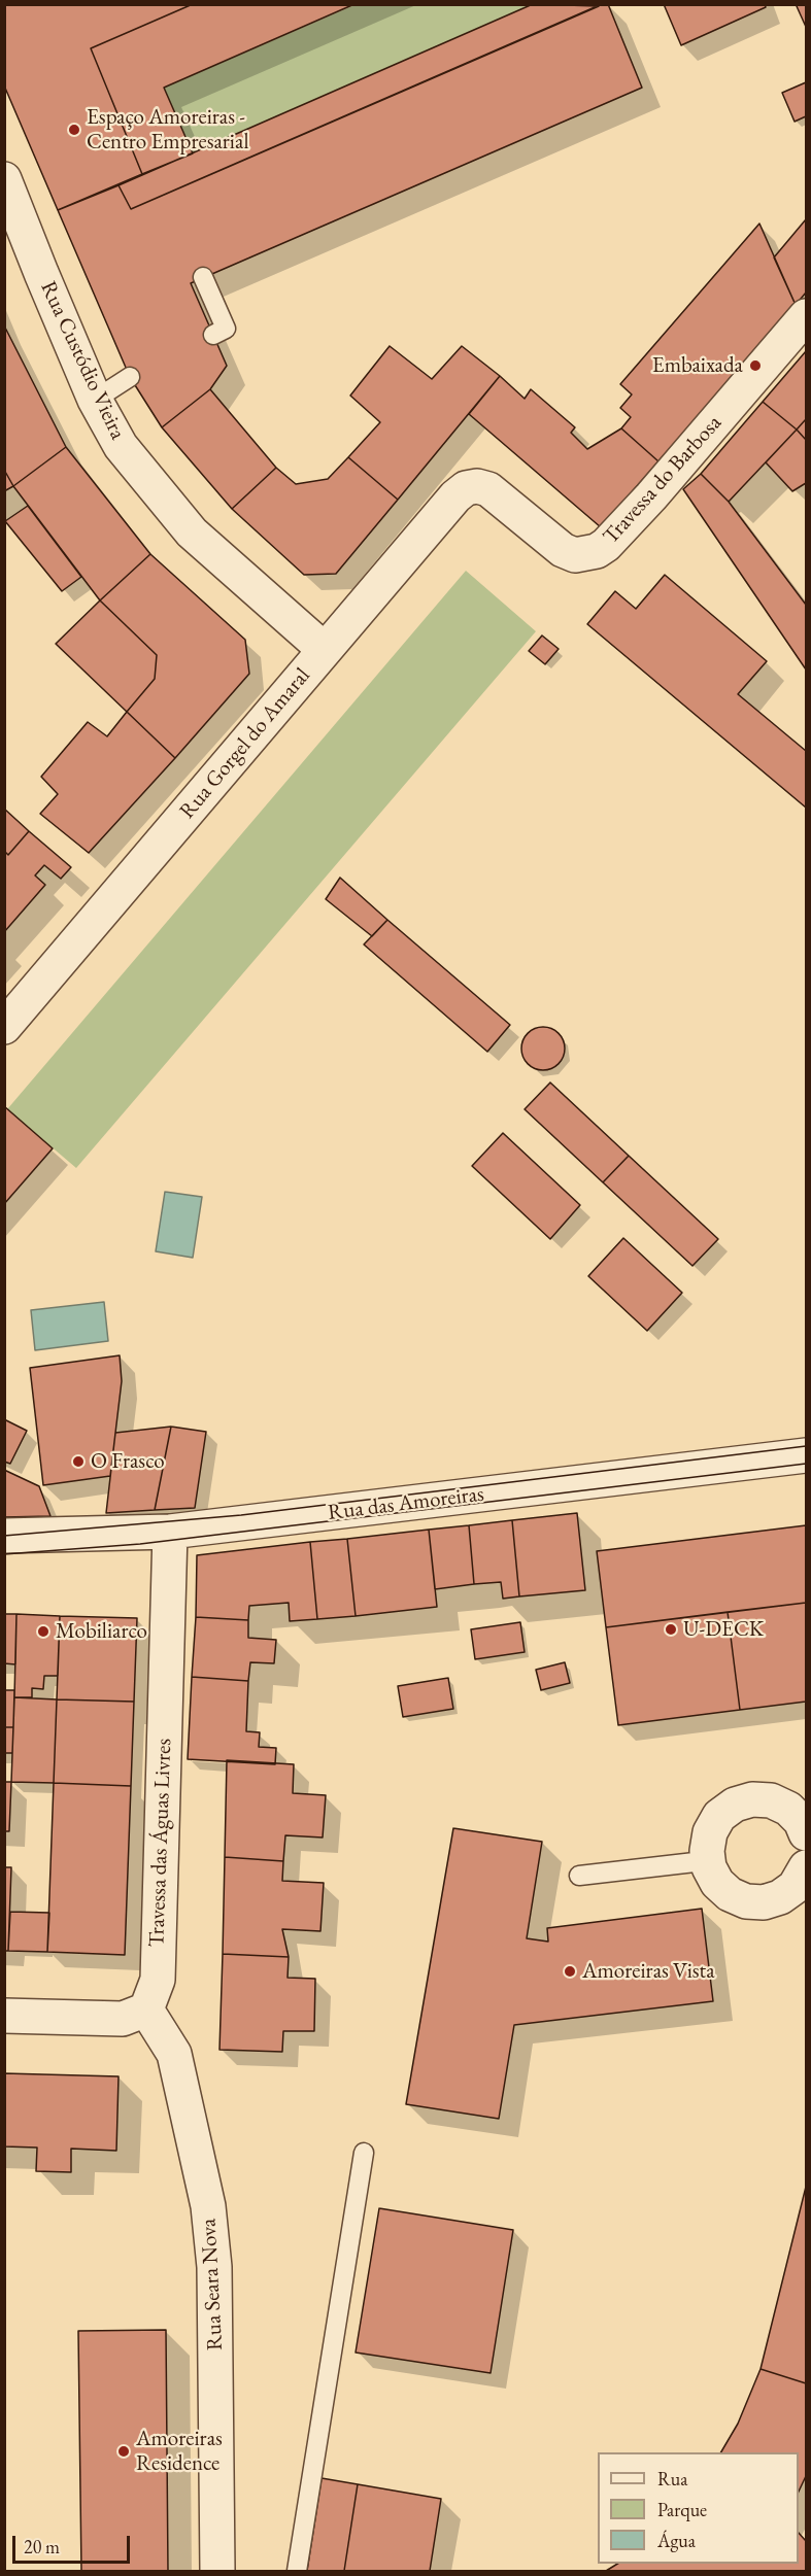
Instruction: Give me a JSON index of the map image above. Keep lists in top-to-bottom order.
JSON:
{
  "streets": {
    "street": [
      "Rua Custódio Vieira",
      "Travessa do Barbosa",
      "Rua Gorgel do Amaral",
      "Rua das Amoreiras",
      "Travessa das Águas Livres",
      "Rua Seara Nova"
    ]
  },
  "crossings": [
    ["Rua Custódio Vieira", "Rua Gorgel do Amaral"],
    ["Travessa do Barbosa", "Rua Gorgel do Amaral"],
    ["Rua das Amoreiras", "Travessa das Águas Livres"],
    ["Travessa das Águas Livres", "Rua Seara Nova"]
  ],
  "places": [
    "Espaço Amoreiras - Centro Empresarial",
    "Embaixada",
    "O Frasco",
    "U-DECK",
    "Mobiliarco",
    "Amoreiras Vista",
    "Amoreiras Residence"
  ],
  "legend": ["Rua", "Parque", "Água"],
  "scale_bar": "20 m"
}
